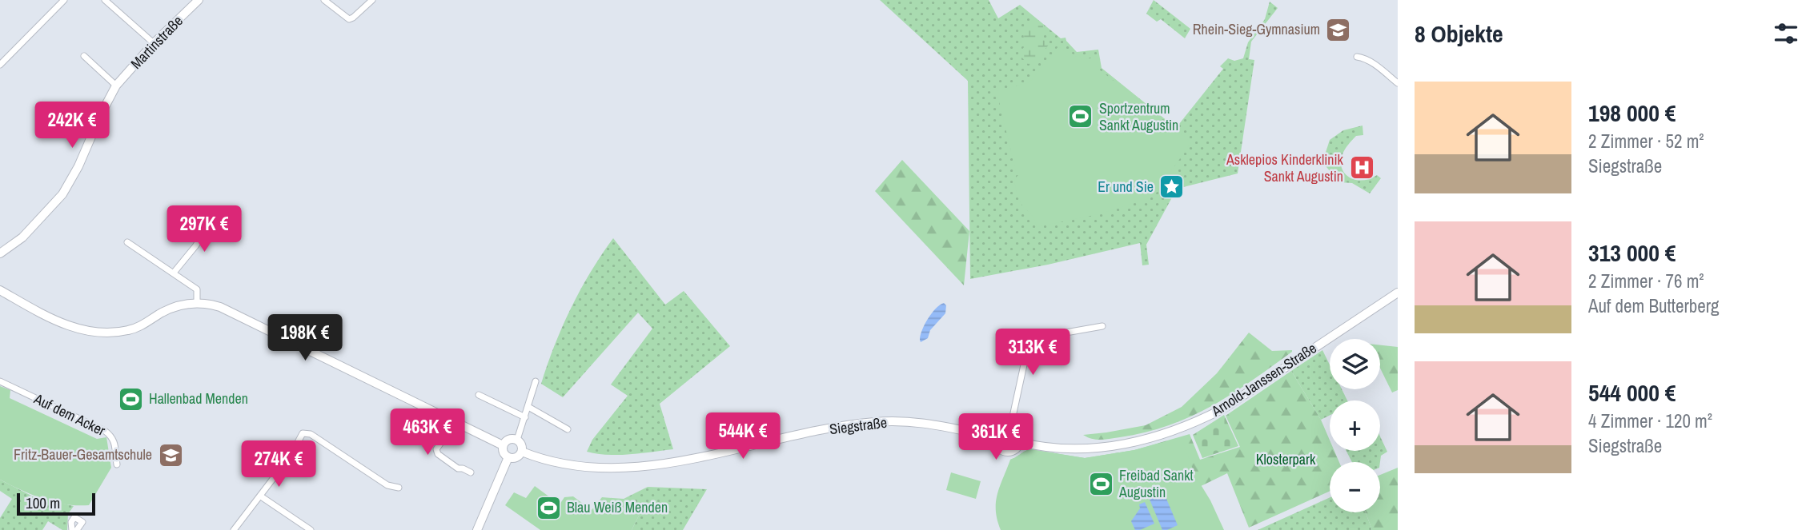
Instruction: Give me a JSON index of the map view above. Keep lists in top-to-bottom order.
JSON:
{
  "streets": {
    "main road": ["Martinstraße", "Arnold-Janssen-Straße", "Siegstraße"],
    "street": ["Auf dem Acker"]
  },
  "crossings": [
    ["Arnold-Janssen-Straße", "Siegstraße"]
  ],
  "parks": ["Klosterpark"],
  "places": {
    "school or university": ["Rhein-Sieg-Gymnasium", "Fritz-Bauer-Gesamtschule"],
    "sports": [
      "Sportzentrum Sankt Augustin",
      "Hallenbad Menden",
      "Freibad Sankt Augustin",
      "Blau Weiß Menden"
    ],
    "hospital": ["Asklepios Kinderklinik Sankt Augustin"],
    "place": ["Er und Sie"]
  },
  "scale_bar": "100 m",
  "page": {
    "heading": "8 Objekte",
    "list": [
      {
        "name": "198 000 €",
        "note": "2 Zimmer · 52 m² · Siegstraße"
      },
      {
        "name": "313 000 €",
        "note": "2 Zimmer · 76 m² · Auf dem Butterberg"
      },
      {
        "name": "544 000 €",
        "note": "4 Zimmer · 120 m² · Siegstraße"
      }
    ],
    "price": [
      "242K €",
      "297K €",
      "198K €",
      "313K €",
      "463K €",
      "544K €",
      "361K €",
      "274K €"
    ],
    "map_buttons": ["+", "−"],
    "scale": "100 m"
  }
}
